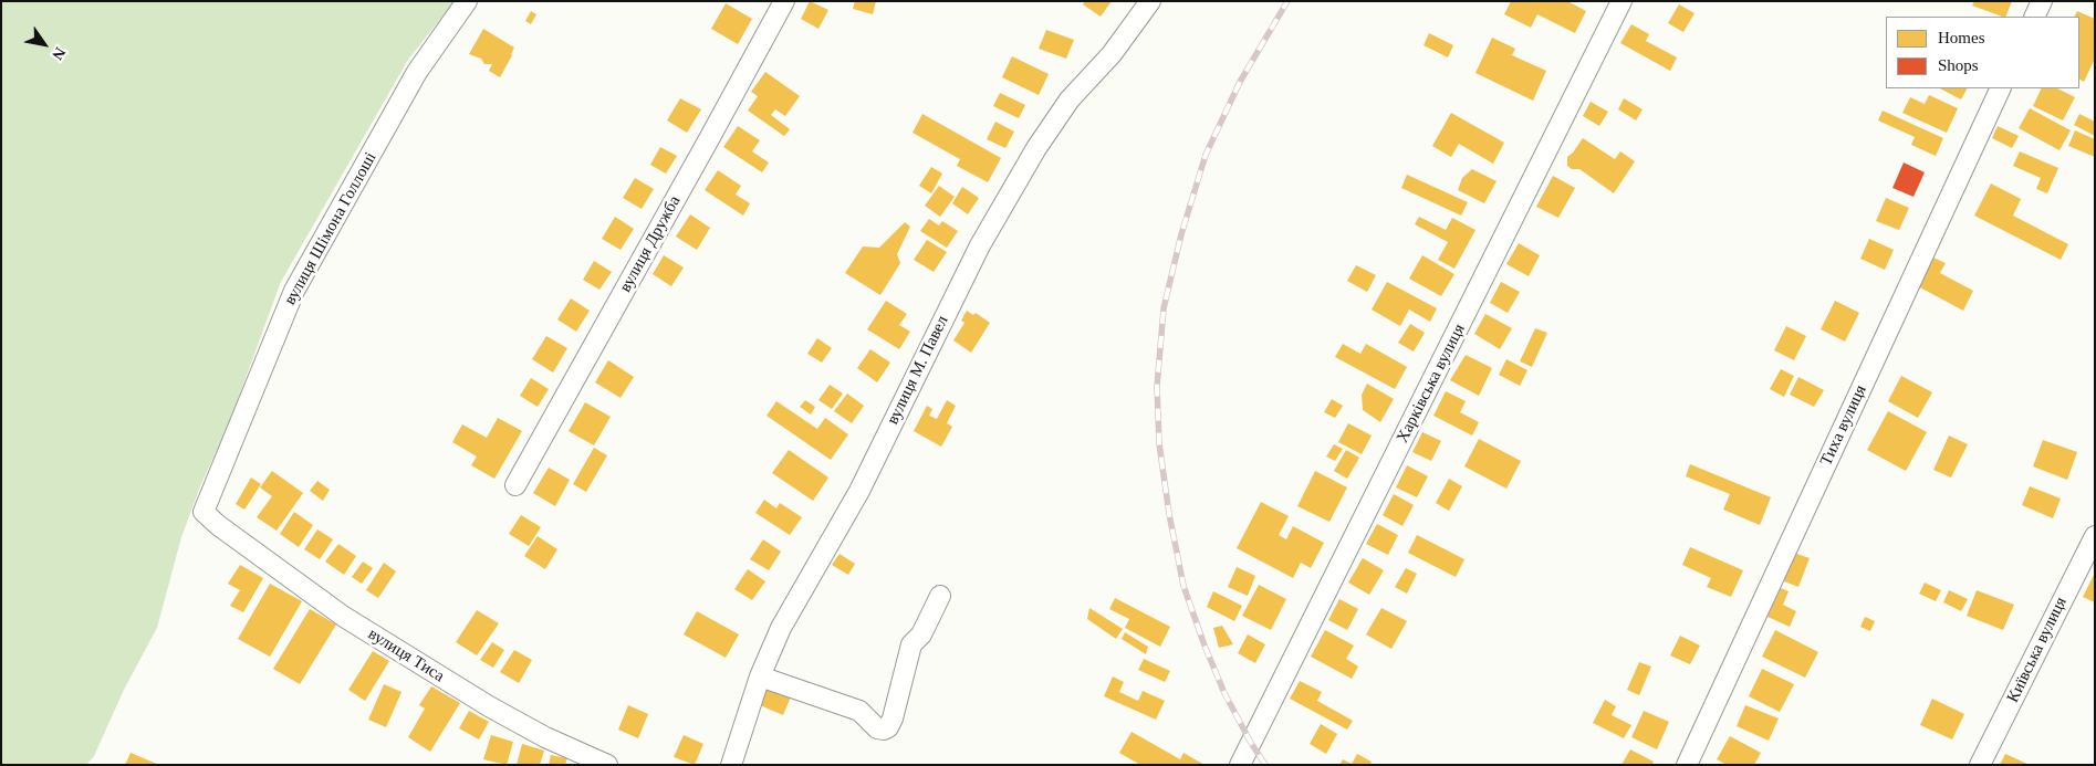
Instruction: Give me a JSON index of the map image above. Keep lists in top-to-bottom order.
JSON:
{
  "streets": {
    "street": [
      "вулиця Шімона Голлоші",
      "вулиця Дружба",
      "вулиця М. Павел",
      "Харківська вулиця",
      "Тиха вулиця",
      "Київська вулиця",
      "вулиця Тиса"
    ]
  },
  "crossings": [
    ["вулиця Шімона Голлоші", "вулиця Тиса"]
  ],
  "legend": ["Homes", "Shops"],
  "north": "bottom right"
}
